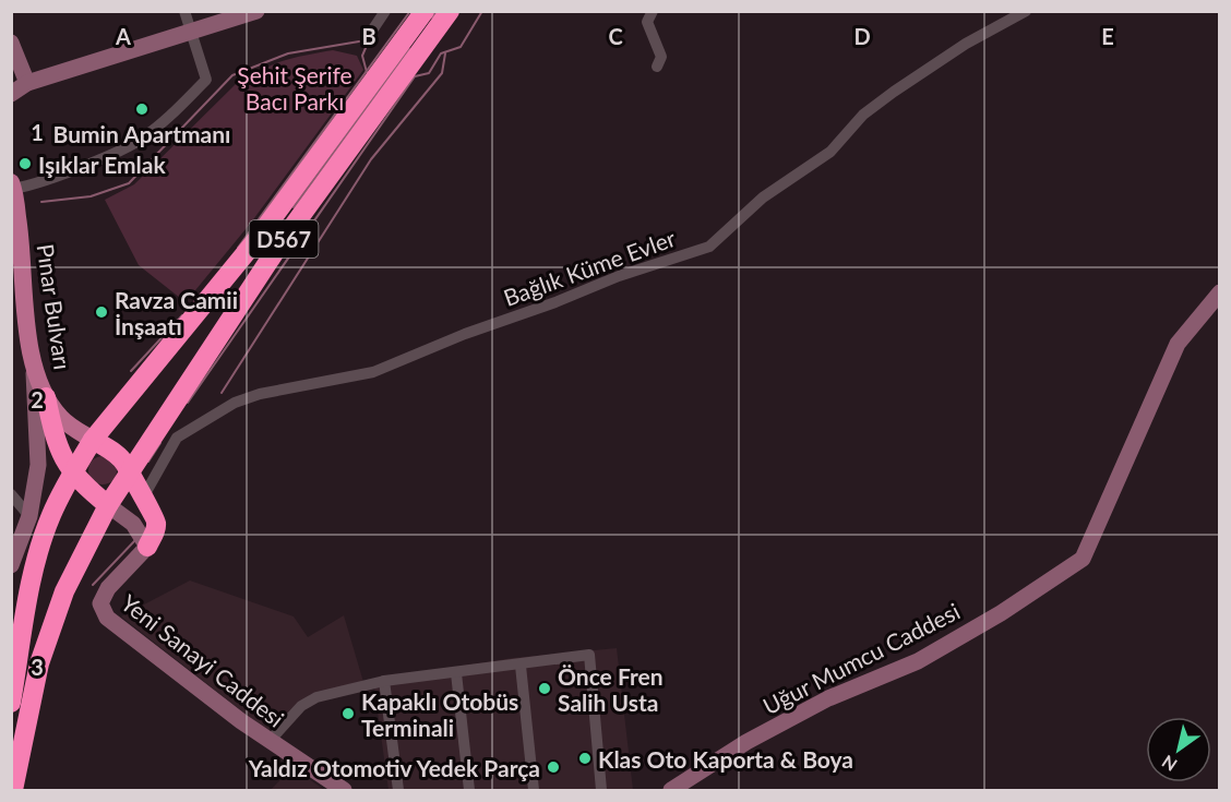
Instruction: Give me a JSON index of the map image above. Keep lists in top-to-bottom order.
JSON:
{
  "streets": {
    "highway": ["D567"],
    "main road": ["Pınar Bulvarı"],
    "street": ["Bağlık Küme Evler", "Uğur Mumcu Caddesi", "Yeni Sanayi Caddesi"]
  },
  "crossings": [
    ["D567", "Pınar Bulvarı"]
  ],
  "parks": ["Şehit Şerife Bacı Parkı"],
  "places": [
    "Bumin Apartmanı",
    "Işıklar Emlak",
    "Ravza Camii İnşaatı",
    "Önce Fren Salih Usta",
    "Kapaklı Otobüs Terminali",
    "Klas Oto Kaporta & Boya",
    "Yaldız Otomotiv Yedek Parça"
  ],
  "north": "bottom left",
  "grid": {
    "columns": [
      "A",
      "B",
      "C",
      "D",
      "E"
    ],
    "rows": ["1", "2", "3"]
  }
}
